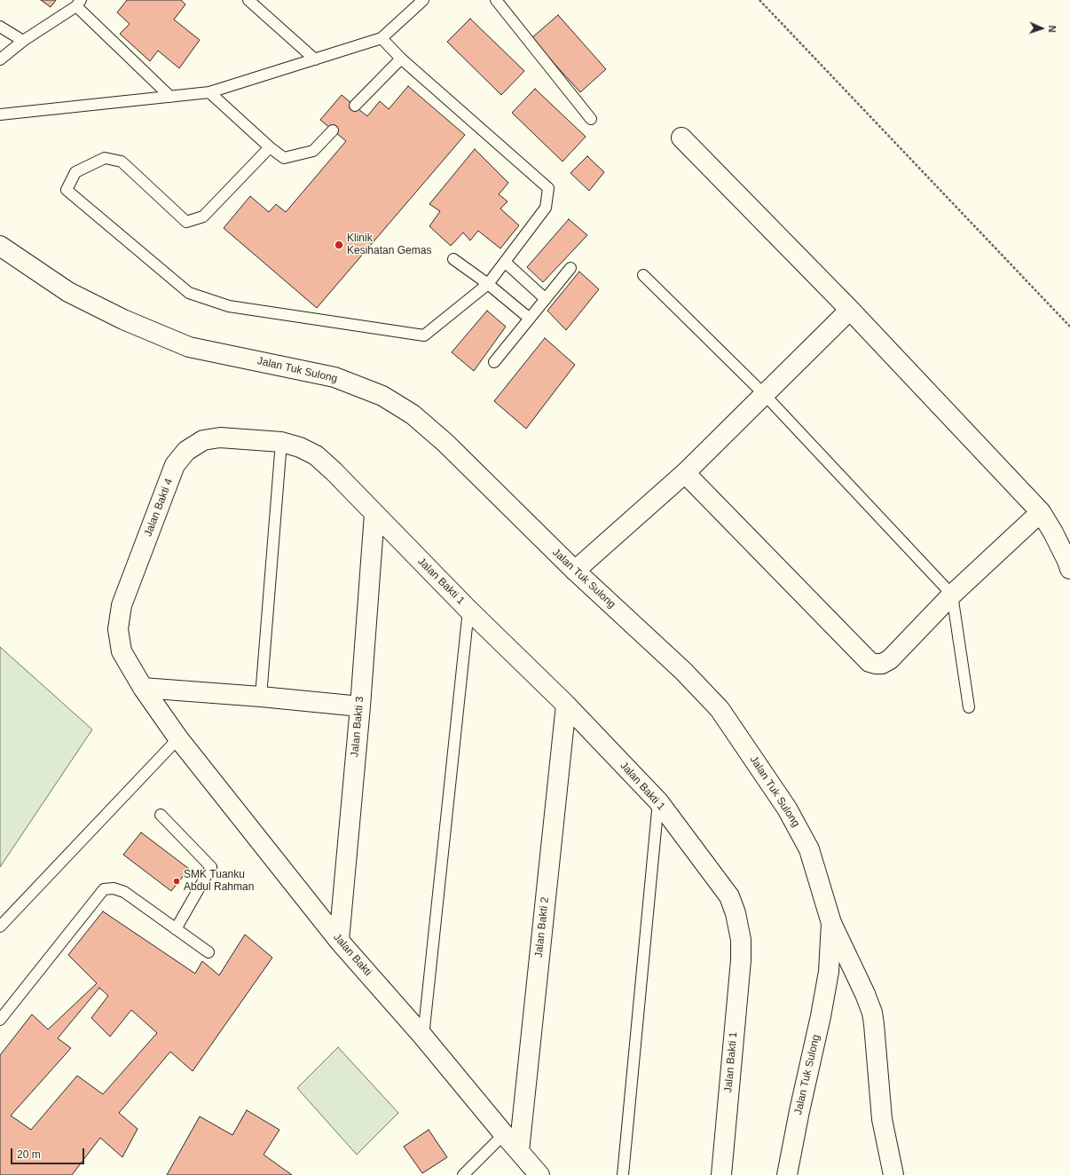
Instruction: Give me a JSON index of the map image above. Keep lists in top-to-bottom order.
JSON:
{
  "streets": {
    "street": [
      "Jalan Tuk Sulong",
      "Jalan Bakti 4",
      "Jalan Bakti 1",
      "Jalan Bakti 3",
      "Jalan Bakti 2",
      "Jalan Bakti"
    ]
  },
  "crossings": [
    ["Jalan Bakti 4", "Jalan Bakti 1"],
    ["Jalan Bakti 4", "Jalan Bakti"],
    ["Jalan Bakti 1", "Jalan Bakti 3"],
    ["Jalan Bakti 1", "Jalan Bakti 2"],
    ["Jalan Bakti 3", "Jalan Bakti"],
    ["Jalan Bakti 2", "Jalan Bakti"]
  ],
  "places": ["Klinik Kesihatan Gemas", "SMK Tuanku Abdul Rahman"],
  "scale_bar": "20 m",
  "north": "right"
}
